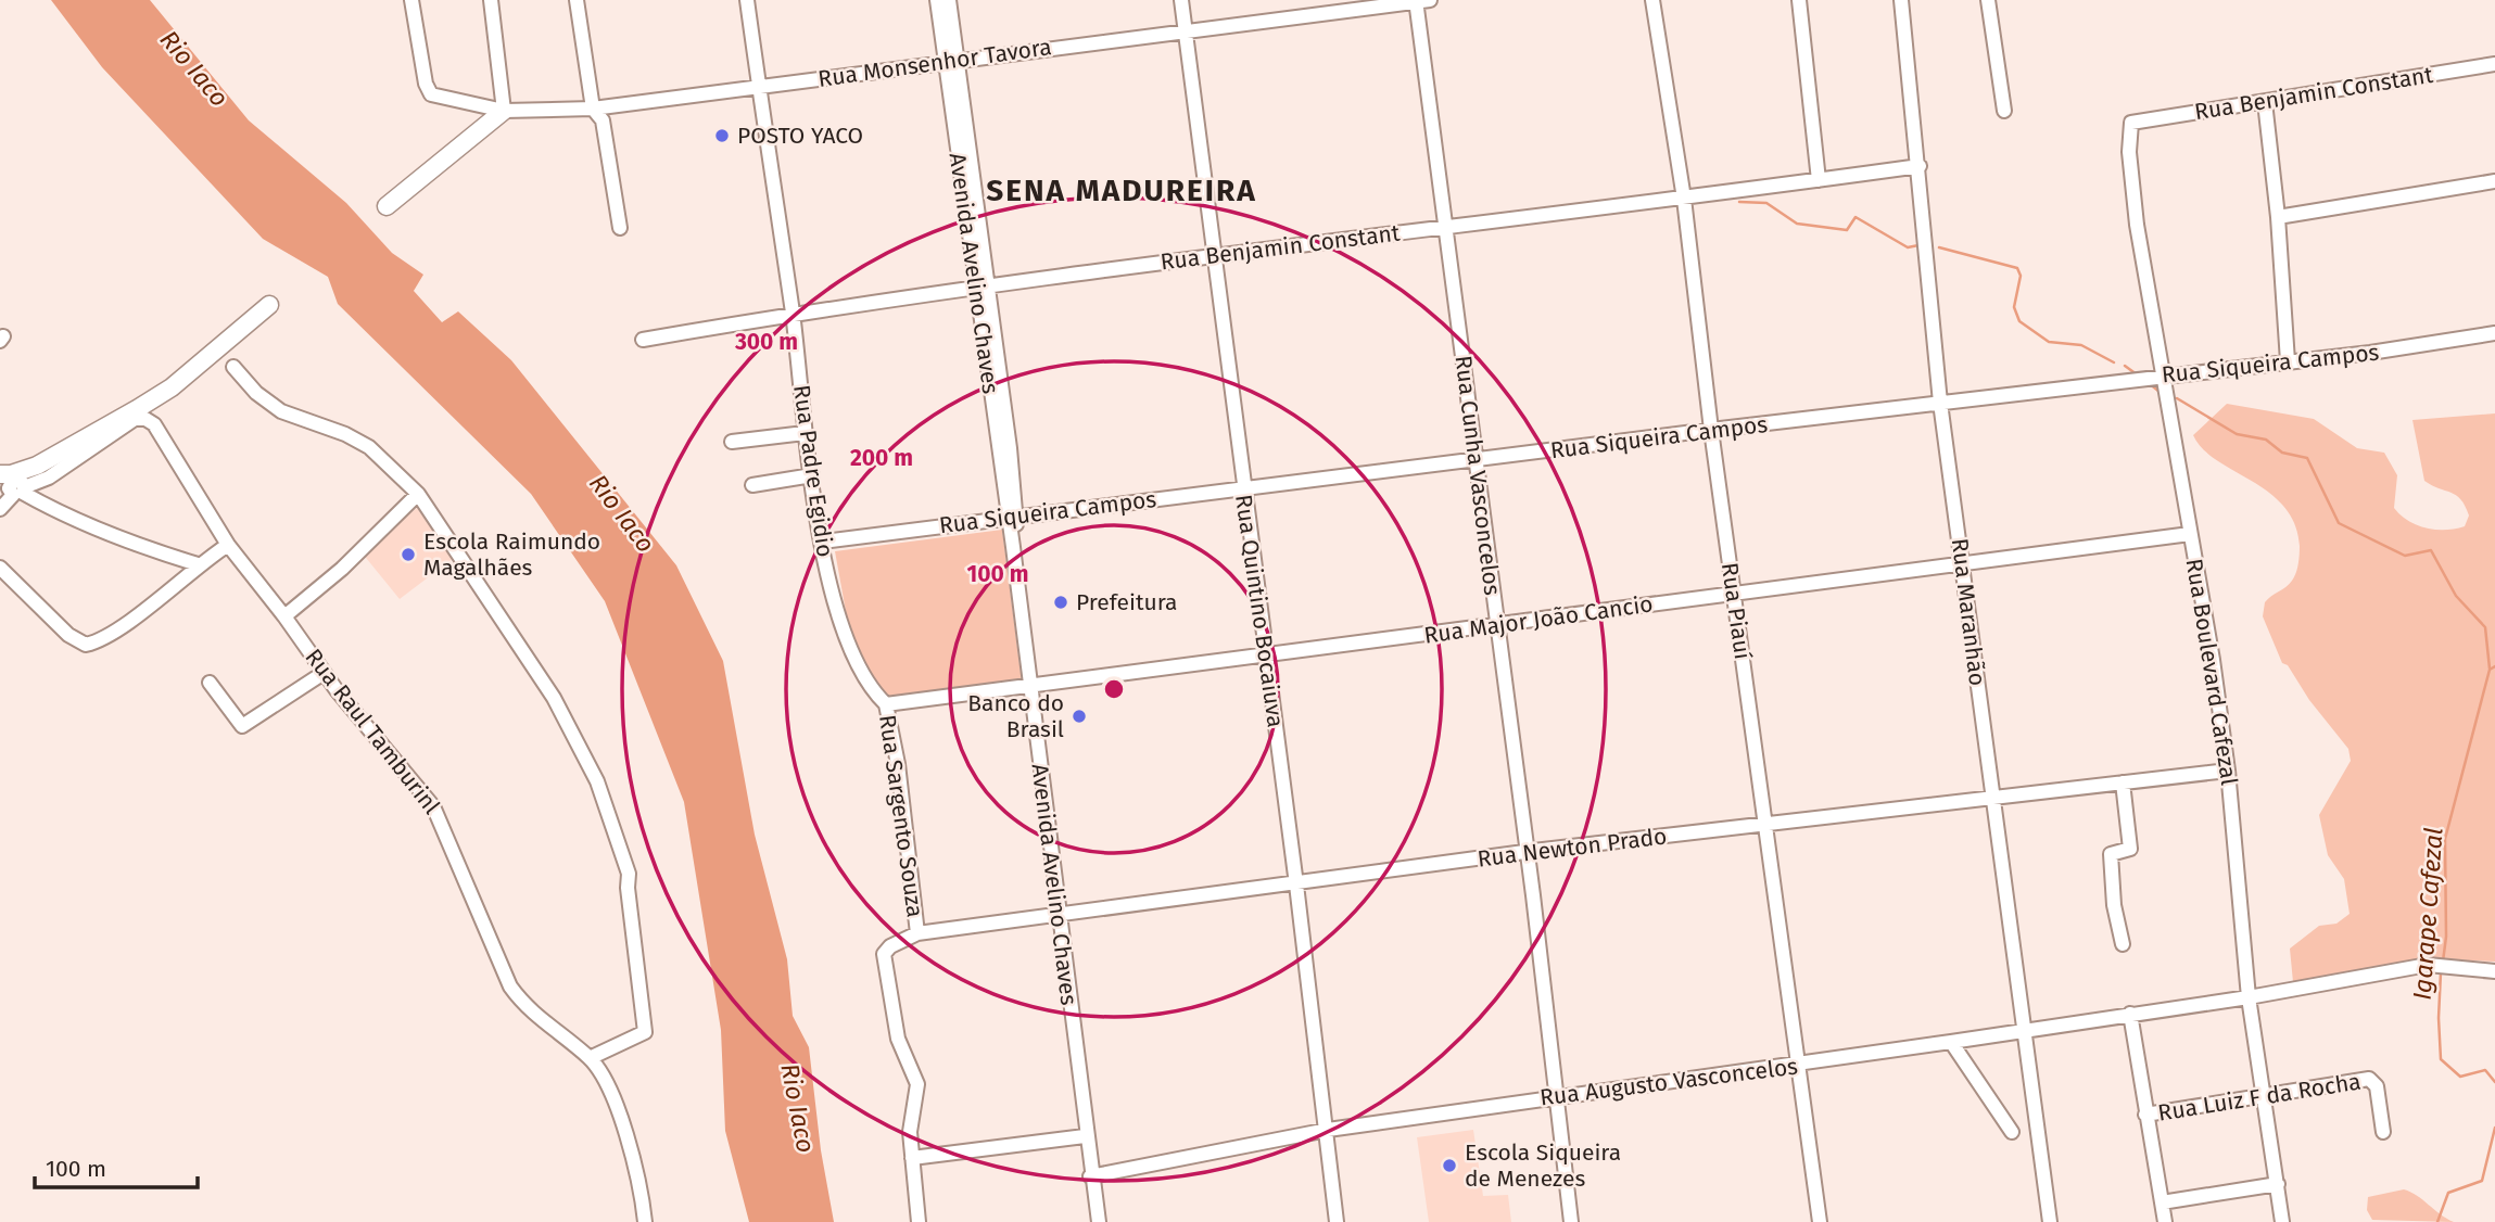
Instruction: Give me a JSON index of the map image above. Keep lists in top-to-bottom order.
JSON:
{
  "streets": {
    "street": [
      "Rua Monsenhor Tavora",
      "Rua Benjamin Constant",
      "Avenida Avelino Chaves",
      "Rua Siqueira Campos",
      "Rua Padre Egidio",
      "Rua Cunha Vasconcelos",
      "Rua Quintino Bocaiuva",
      "Rua Piauí",
      "Rua Maranhão",
      "Rua Major João Cancio",
      "Rua Boulevard Cafezal",
      "Rua Raul Tamburinl",
      "Rua Sargento Souza",
      "Rua Newton Prado",
      "Rua Augusto Vasconcelos",
      "Rua Luiz F da Rocha"
    ]
  },
  "crossings": [
    ["Rua Monsenhor Tavora", "Avenida Avelino Chaves"],
    ["Rua Monsenhor Tavora", "Rua Padre Egidio"],
    ["Rua Monsenhor Tavora", "Rua Cunha Vasconcelos"],
    ["Rua Monsenhor Tavora", "Rua Quintino Bocaiuva"],
    ["Rua Benjamin Constant", "Avenida Avelino Chaves"],
    ["Rua Benjamin Constant", "Rua Padre Egidio"],
    ["Rua Benjamin Constant", "Rua Cunha Vasconcelos"],
    ["Rua Benjamin Constant", "Rua Quintino Bocaiuva"],
    ["Rua Benjamin Constant", "Rua Piauí"],
    ["Rua Benjamin Constant", "Rua Maranhão"],
    ["Rua Benjamin Constant", "Rua Boulevard Cafezal"],
    ["Avenida Avelino Chaves", "Rua Siqueira Campos"],
    ["Avenida Avelino Chaves", "Rua Major João Cancio"],
    ["Avenida Avelino Chaves", "Rua Newton Prado"],
    ["Avenida Avelino Chaves", "Rua Augusto Vasconcelos"],
    ["Rua Siqueira Campos", "Rua Padre Egidio"],
    ["Rua Siqueira Campos", "Rua Cunha Vasconcelos"],
    ["Rua Siqueira Campos", "Rua Quintino Bocaiuva"],
    ["Rua Siqueira Campos", "Rua Piauí"],
    ["Rua Siqueira Campos", "Rua Maranhão"],
    ["Rua Siqueira Campos", "Rua Boulevard Cafezal"],
    ["Rua Padre Egidio", "Rua Major João Cancio"],
    ["Rua Padre Egidio", "Rua Sargento Souza"],
    ["Rua Cunha Vasconcelos", "Rua Major João Cancio"],
    ["Rua Cunha Vasconcelos", "Rua Newton Prado"],
    ["Rua Cunha Vasconcelos", "Rua Augusto Vasconcelos"],
    ["Rua Quintino Bocaiuva", "Rua Major João Cancio"],
    ["Rua Quintino Bocaiuva", "Rua Newton Prado"],
    ["Rua Quintino Bocaiuva", "Rua Augusto Vasconcelos"],
    ["Rua Piauí", "Rua Major João Cancio"],
    ["Rua Piauí", "Rua Newton Prado"],
    ["Rua Piauí", "Rua Augusto Vasconcelos"],
    ["Rua Maranhão", "Rua Major João Cancio"],
    ["Rua Maranhão", "Rua Newton Prado"],
    ["Rua Maranhão", "Rua Augusto Vasconcelos"],
    ["Rua Major João Cancio", "Rua Boulevard Cafezal"],
    ["Rua Major João Cancio", "Rua Sargento Souza"],
    ["Rua Boulevard Cafezal", "Rua Newton Prado"],
    ["Rua Boulevard Cafezal", "Rua Augusto Vasconcelos"],
    ["Rua Boulevard Cafezal", "Rua Luiz F da Rocha"],
    ["Rua Sargento Souza", "Rua Newton Prado"]
  ],
  "districts": ["SENA MADUREIRA"],
  "water": ["Rio Iaco", "Igarape Cafezal"],
  "places": [
    "POSTO YACO",
    "Escola Raimundo Magalhães",
    "Prefeitura",
    "Banco do Brasil",
    "Escola Siqueira de Menezes"
  ],
  "scale_bar": "100 m",
  "rings": ["300 m", "200 m", "100 m"]
}
